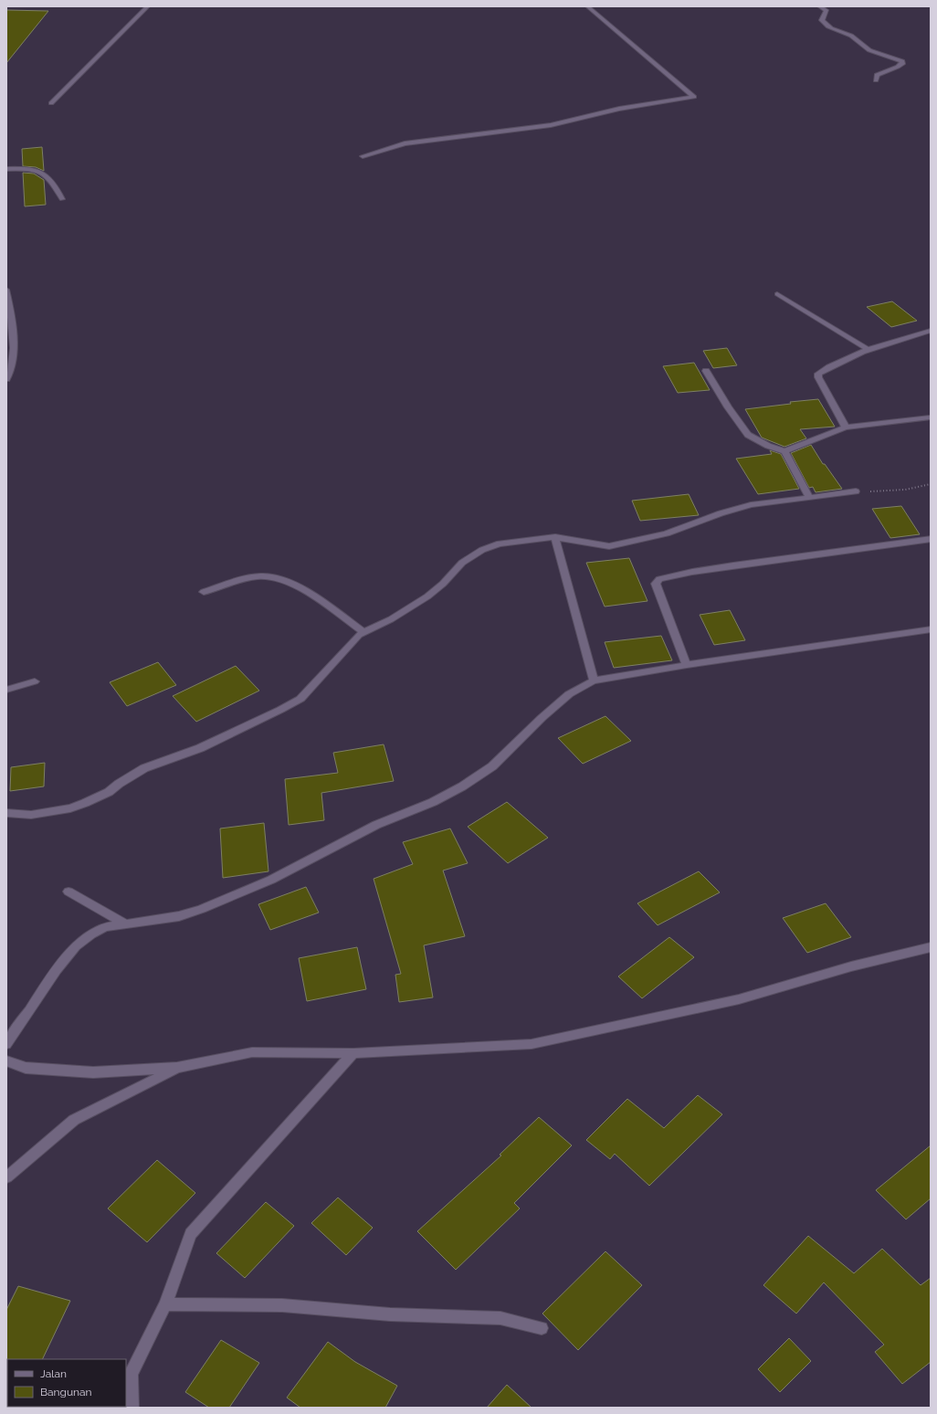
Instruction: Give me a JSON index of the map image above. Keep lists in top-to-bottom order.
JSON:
{
  "legend": ["Jalan", "Bangunan"]
}
